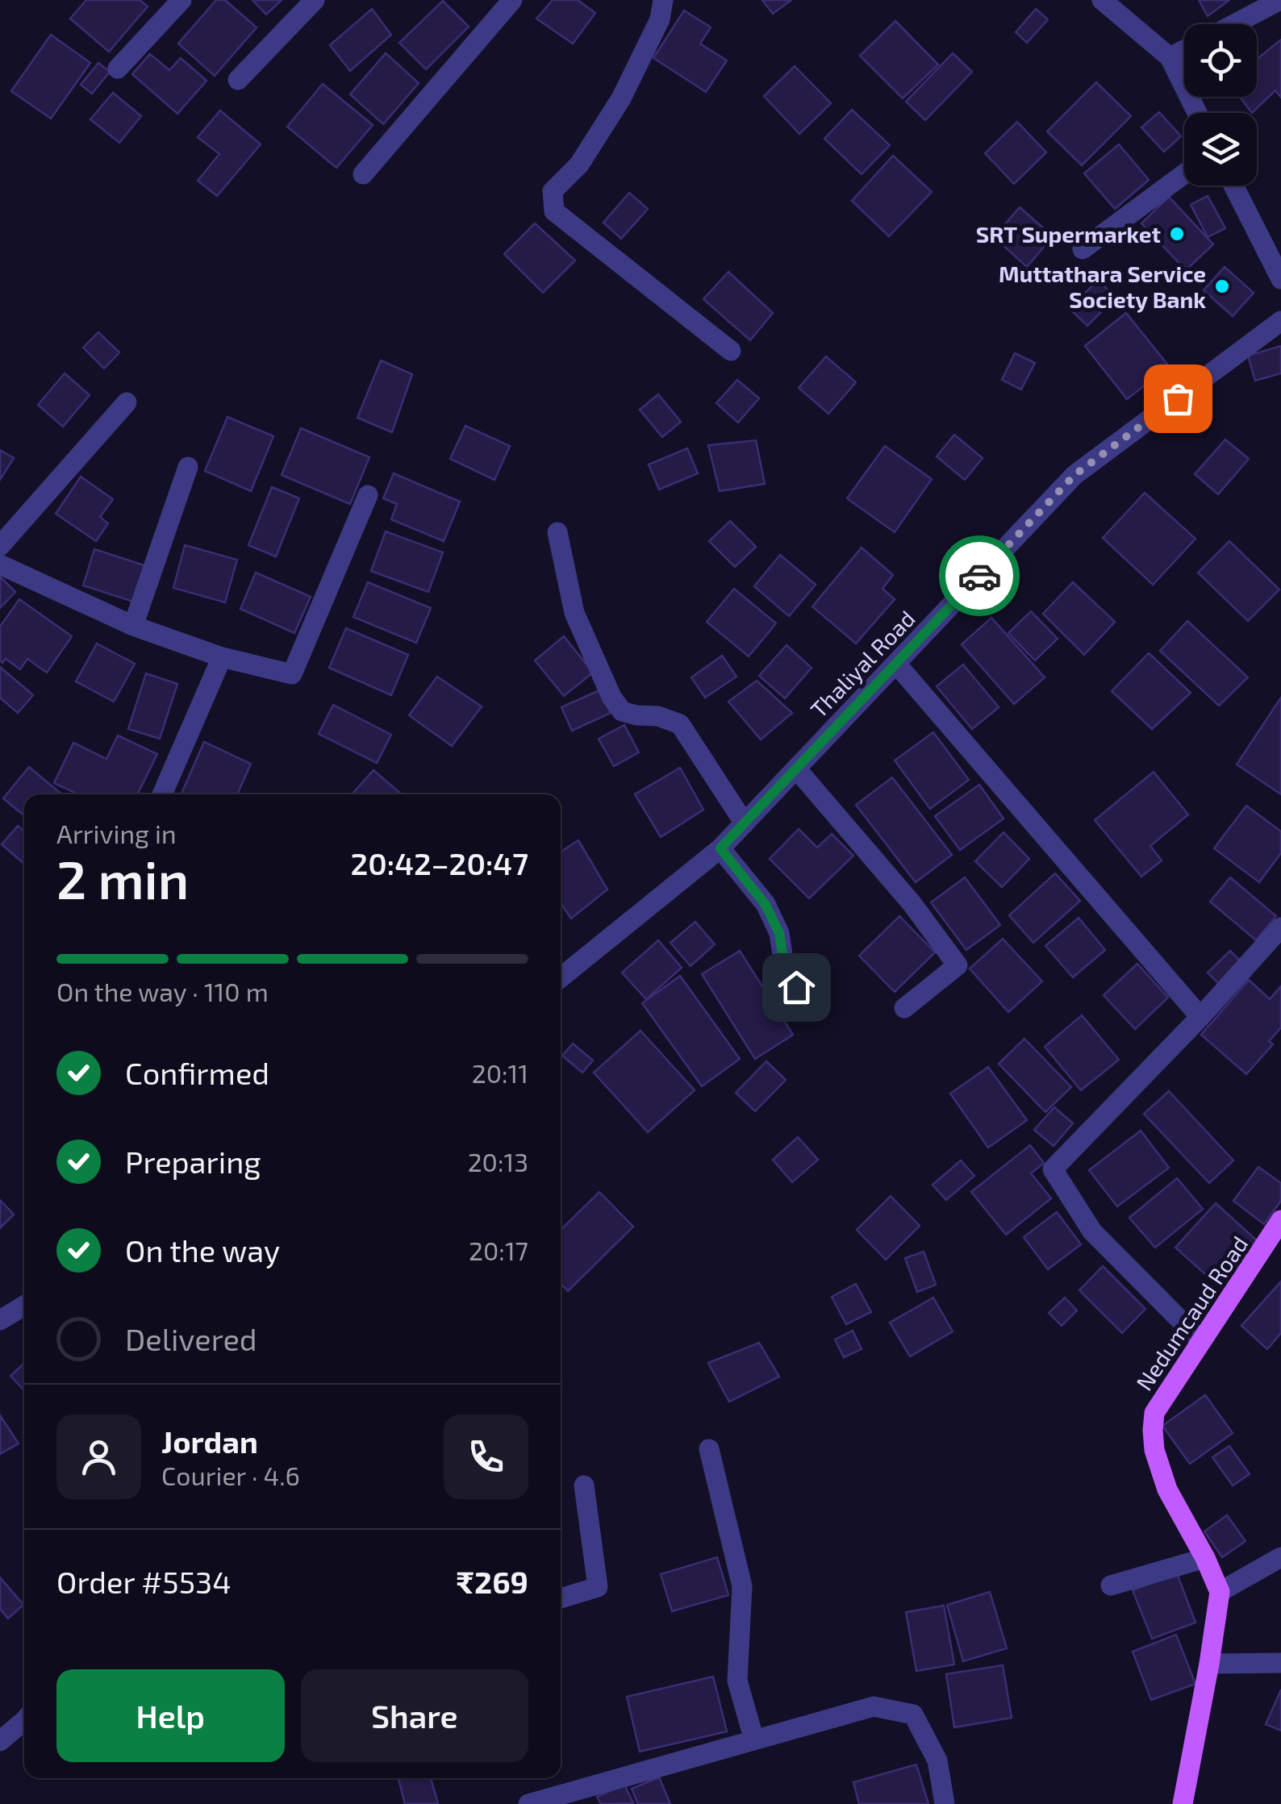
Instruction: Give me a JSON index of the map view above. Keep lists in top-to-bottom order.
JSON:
{
  "streets": {
    "main road": ["Nedumcaud Road"],
    "street": ["Thaliyal Road"]
  },
  "places": ["SRT Supermarket", "Muttathara Service Society Bank"],
  "page": {
    "heading": ["2 min", "Arriving in", "20:42–20:47"],
    "panel": [
      "Jordan",
      "Courier · 4.6",
      "Order #5534",
      "₹269"
    ],
    "bar": "On the way · 110 m",
    "list": [
      ["Confirmed", "20:11"],
      ["Preparing", "20:13"],
      ["On the way", "20:17"],
      "Delivered"
    ],
    "buttons": ["Help", "Share"]
  }
}
